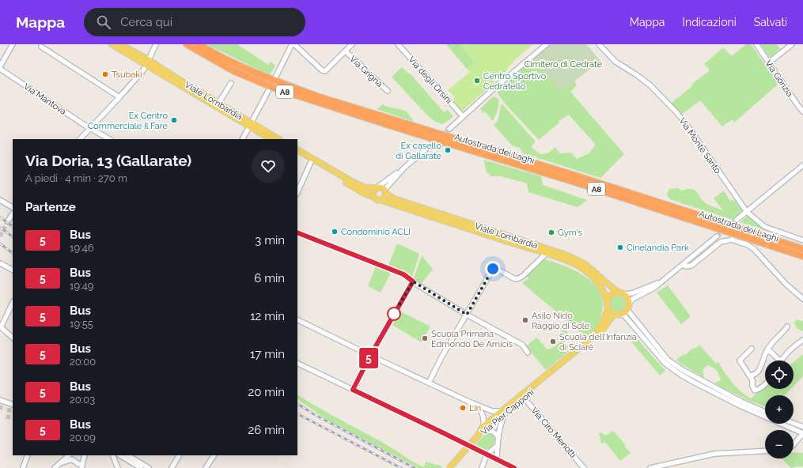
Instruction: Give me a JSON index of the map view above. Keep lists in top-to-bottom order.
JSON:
{
  "streets": {
    "highway": ["A8", "Autostrada dei Laghi"],
    "main road": ["Viale Lombardia", "Via Pier Capponi"],
    "street": [
      "Via Grigna",
      "Via Gorizia",
      "Via degli Orsini",
      "Via Mantova",
      "Via Monte Santo",
      "Via Ciro Menotti"
    ]
  },
  "crossings": [
    ["Viale Lombardia", "Via Pier Capponi"],
    ["Via Pier Capponi", "Via Ciro Menotti"]
  ],
  "parks": ["Cimitero di Cedrate"],
  "places": [
    "Tsubaki",
    "Centro Sportivo Cedratello",
    "Ex Centro Commerciale Il Fare",
    "Ex casello di Gallarate",
    "Condominio ACLI",
    "Gym's",
    "Cinelandia Park",
    "Asilo Nido Raggio di Sole",
    "Scuola Primaria Edmondo De Amicis",
    "Scuola dell'Infanzia di Sciarè",
    "Lin"
  ],
  "lines": ["bus line 5"],
  "page": {
    "header": "Mappa",
    "search": "Cerca qui",
    "nav": ["Mappa", "Indicazioni", "Salvati"],
    "on_map": "5",
    "heading": [
      ["Via Doria, 13 (Gallarate)", "A piedi · 4 min · 270 m"],
      "Partenze"
    ],
    "list": [
      {
        "mark": "5",
        "name": "Bus",
        "note": "19:46",
        "value": "3 min"
      },
      {
        "mark": "5",
        "name": "Bus",
        "note": "19:49",
        "value": "6 min"
      },
      {
        "mark": "5",
        "name": "Bus",
        "note": "19:55",
        "value": "12 min"
      },
      {
        "mark": "5",
        "name": "Bus",
        "note": "20:00",
        "value": "17 min"
      },
      {
        "mark": "5",
        "name": "Bus",
        "note": "20:03",
        "value": "20 min"
      },
      {
        "mark": "5",
        "name": "Bus",
        "note": "20:09",
        "value": "26 min"
      }
    ],
    "map_buttons": ["+", "−"]
  }
}
